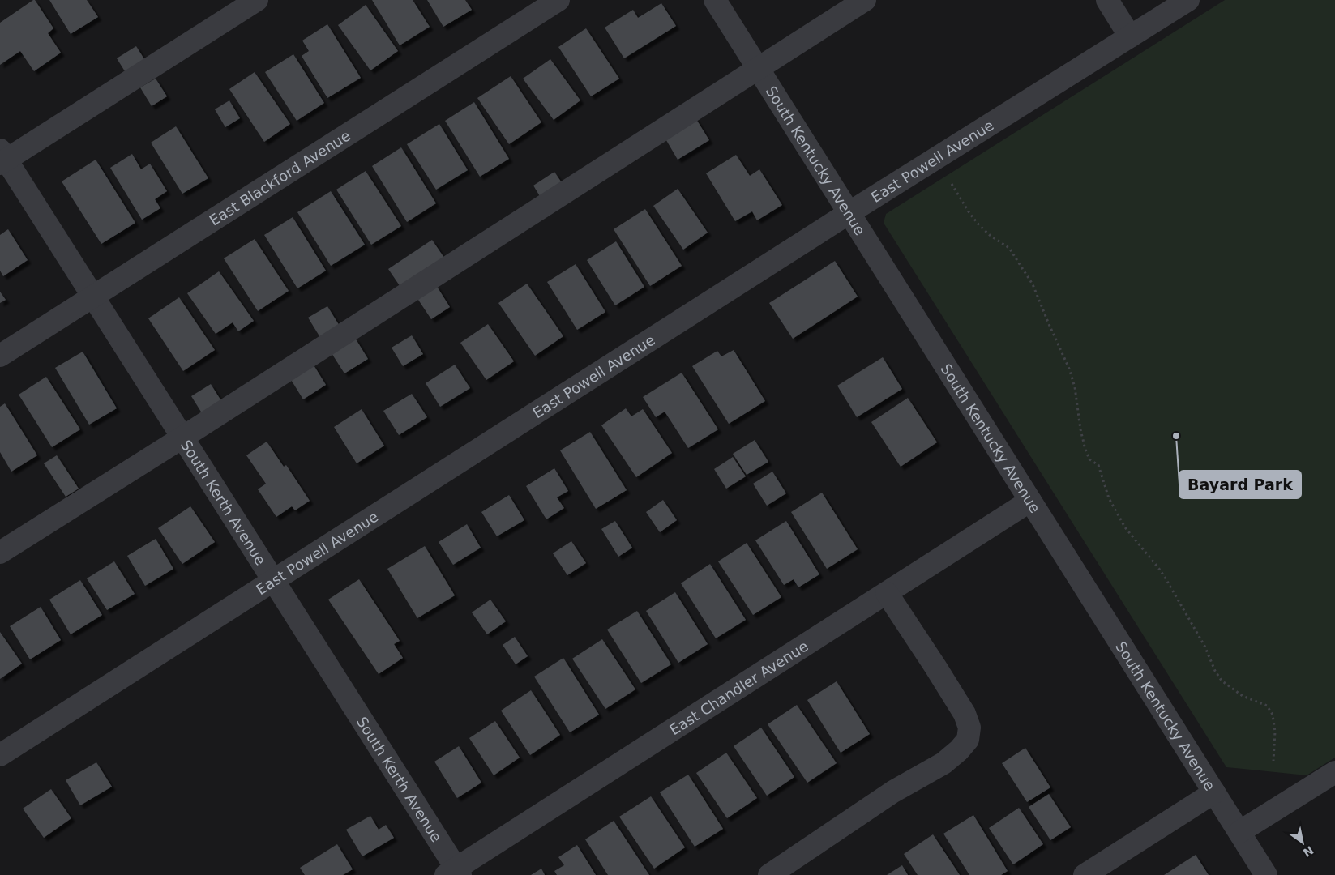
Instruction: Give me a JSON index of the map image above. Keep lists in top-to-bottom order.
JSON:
{
  "streets": {
    "street": [
      "South Kentucky Avenue",
      "East Powell Avenue",
      "East Blackford Avenue",
      "South Kerth Avenue",
      "East Chandler Avenue"
    ]
  },
  "crossings": [
    ["South Kentucky Avenue", "East Powell Avenue"],
    ["South Kentucky Avenue", "East Chandler Avenue"],
    ["East Powell Avenue", "South Kerth Avenue"],
    ["East Blackford Avenue", "South Kerth Avenue"],
    ["South Kerth Avenue", "East Chandler Avenue"]
  ],
  "places": ["Bayard Park"],
  "north": "bottom right"
}
